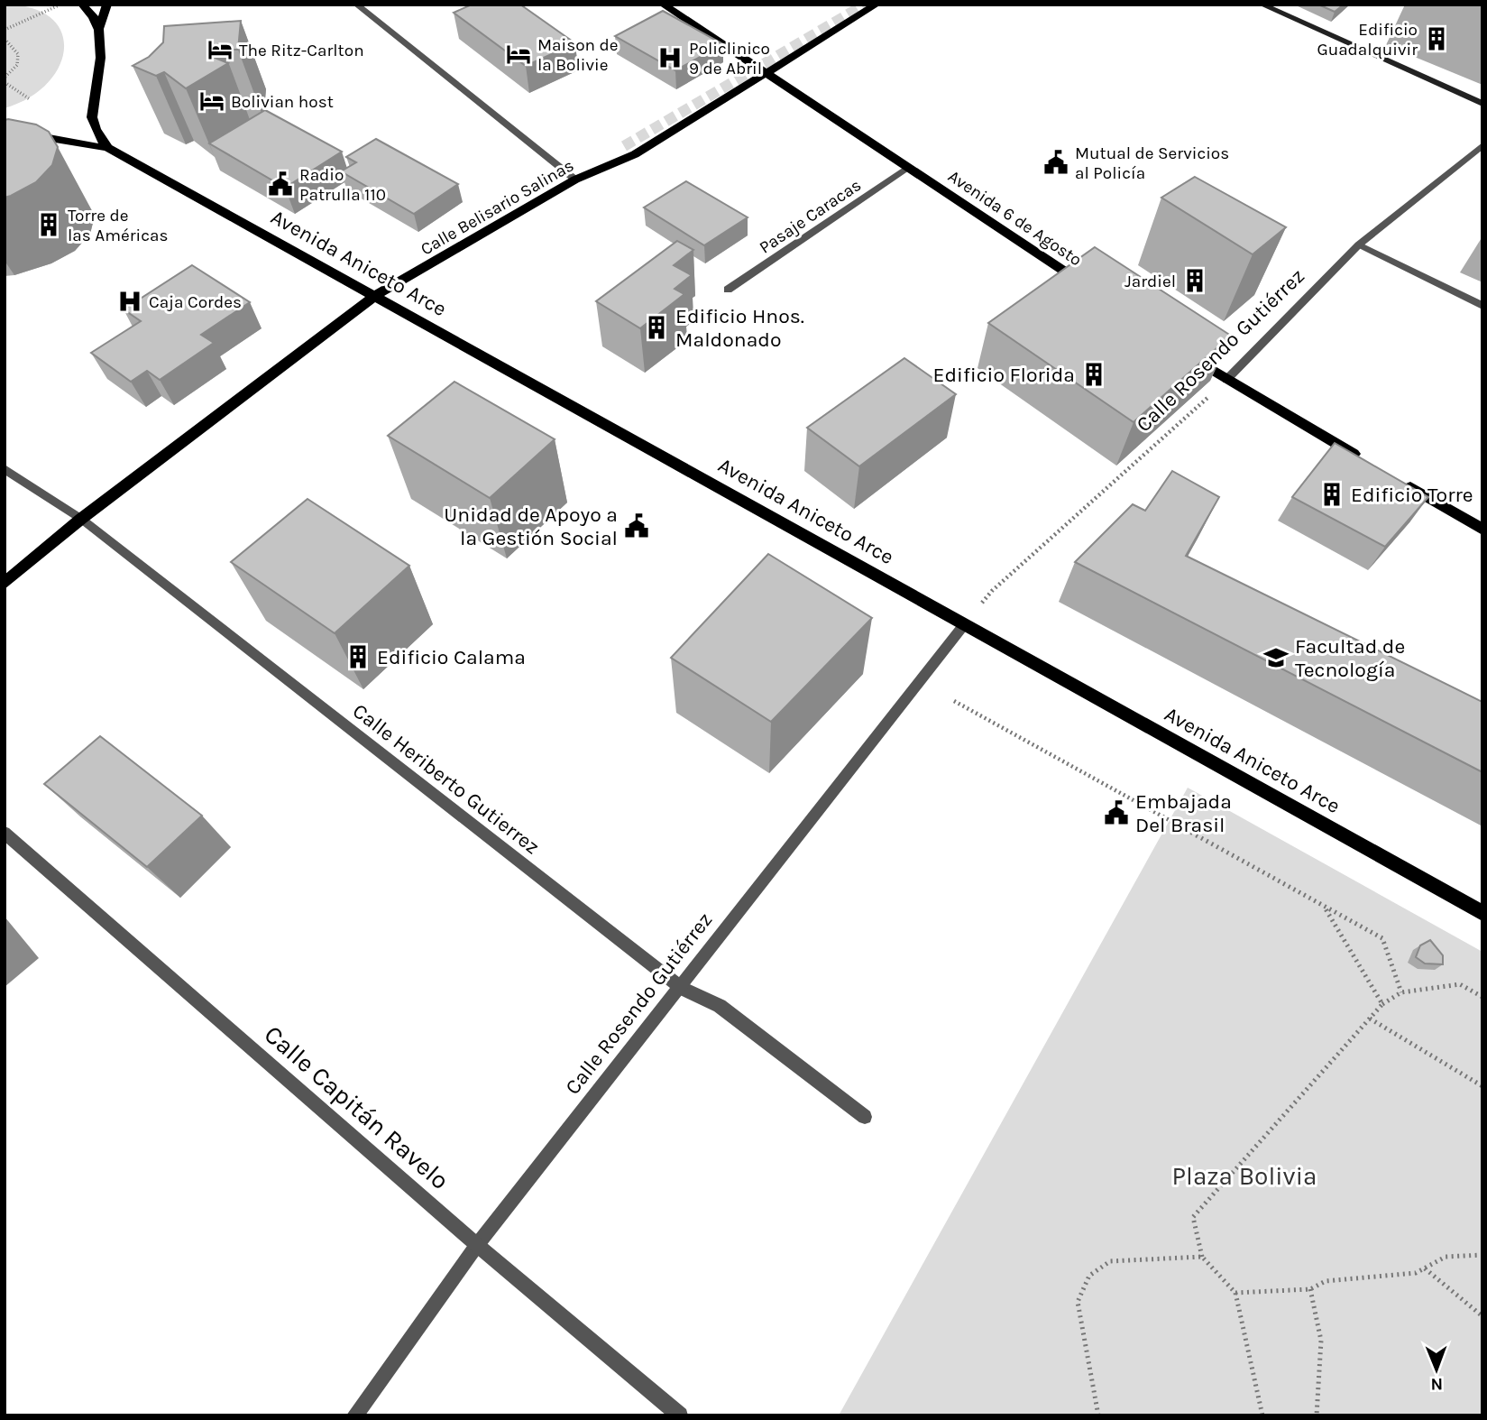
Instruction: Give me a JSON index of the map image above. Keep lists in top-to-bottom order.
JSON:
{
  "streets": {
    "main road": ["Calle Belisario Salinas", "Avenida 6 de Agosto", "Avenida Aniceto Arce"],
    "street": [
      "Pasaje Caracas",
      "Calle Rosendo Gutiérrez",
      "Calle Heriberto Gutierrez",
      "Calle Capitán Ravelo"
    ]
  },
  "crossings": [
    ["Calle Belisario Salinas", "Avenida 6 de Agosto"],
    ["Calle Belisario Salinas", "Avenida Aniceto Arce"],
    ["Calle Belisario Salinas", "Calle Heriberto Gutierrez"],
    ["Pasaje Caracas", "Avenida 6 de Agosto"],
    ["Avenida Aniceto Arce", "Calle Rosendo Gutiérrez"],
    ["Calle Rosendo Gutiérrez", "Calle Heriberto Gutierrez"],
    ["Calle Rosendo Gutiérrez", "Calle Capitán Ravelo"]
  ],
  "parks": ["Plaza Bolivia"],
  "places": {
    "building": [
      "Edificio Guadalquivir",
      "Torre de las Américas",
      "Jardiel",
      "Edificio Hnos. Maldonado",
      "Edificio Florida",
      "Edificio Torre",
      "Edificio Calama"
    ],
    "hotel": ["The Ritz-Carlton", "Maison de la Bolivie", "Bolivian host"],
    "hospital": ["Policlinico 9 de Abril", "Caja Cordes"],
    "public building": [
      "Mutual de Servicios al Policía",
      "Radio Patrulla 110",
      "Unidad de Apoyo a la Gestión Social",
      "Embajada Del Brasil"
    ],
    "school or university": ["Facultad de Tecnología"]
  },
  "north": "bottom"
}
